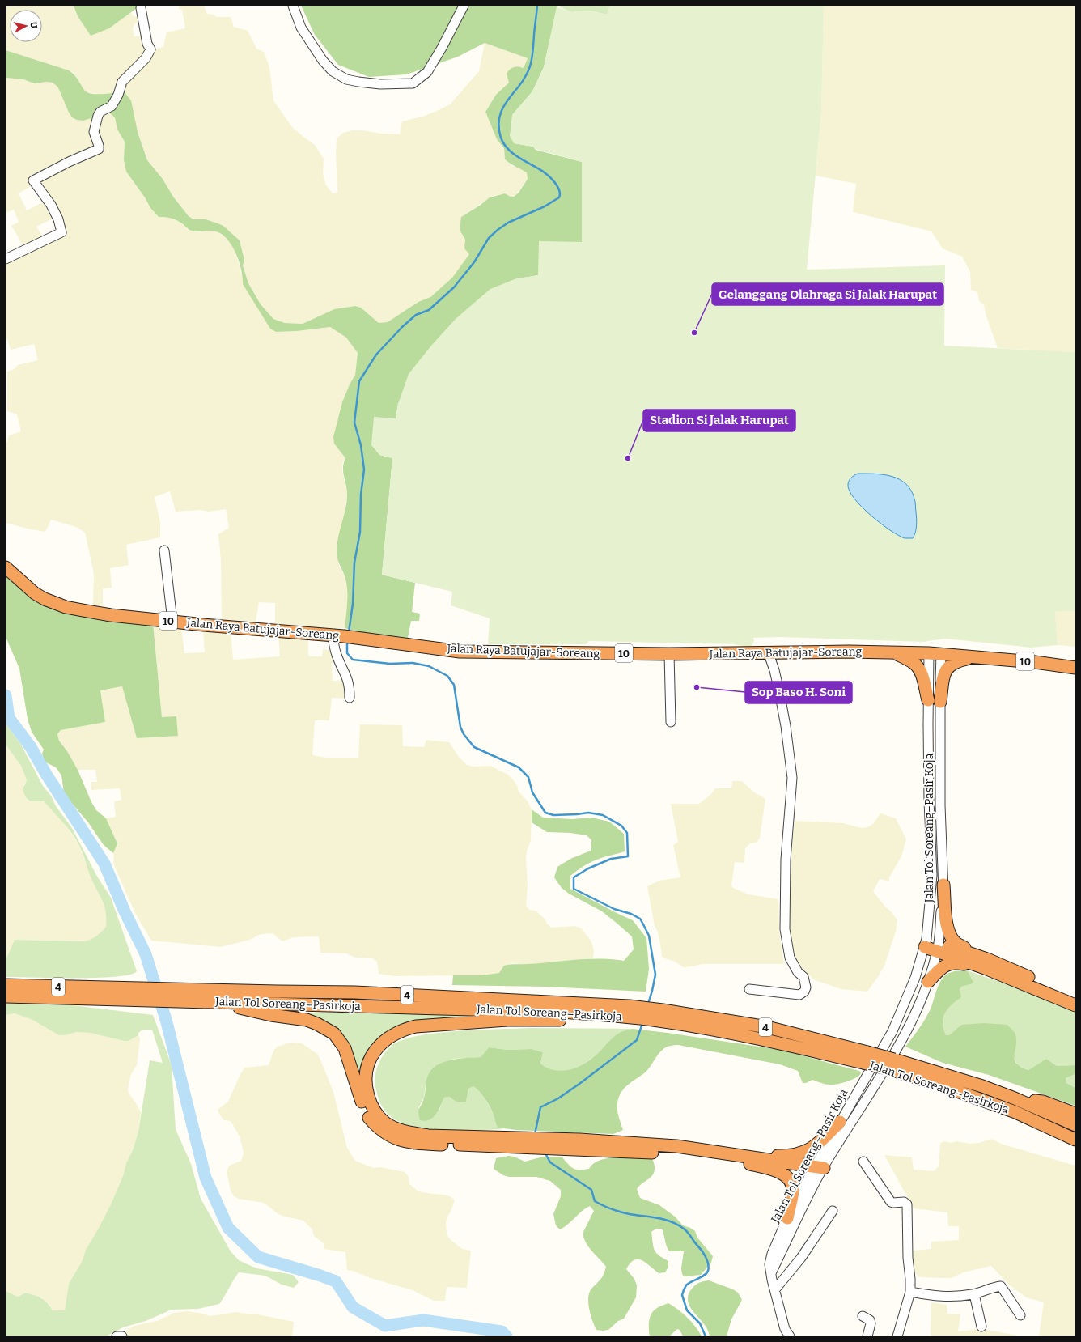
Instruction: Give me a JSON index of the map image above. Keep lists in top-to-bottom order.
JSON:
{
  "streets": {
    "highway": [
      "10",
      "Jalan Raya Batujajar-Soreang",
      "4",
      "Jalan Tol Soreang–Pasirkoja"
    ],
    "street": ["Jalan Tol Soreang–Pasir Koja"]
  },
  "crossings": [
    ["Jalan Raya Batujajar-Soreang", "Jalan Tol Soreang–Pasir Koja"]
  ],
  "places": ["Gelanggang Olahraga Si Jalak Harupat", "Stadion Si Jalak Harupat", "Sop Baso H. Soni"],
  "north": "right"
}
